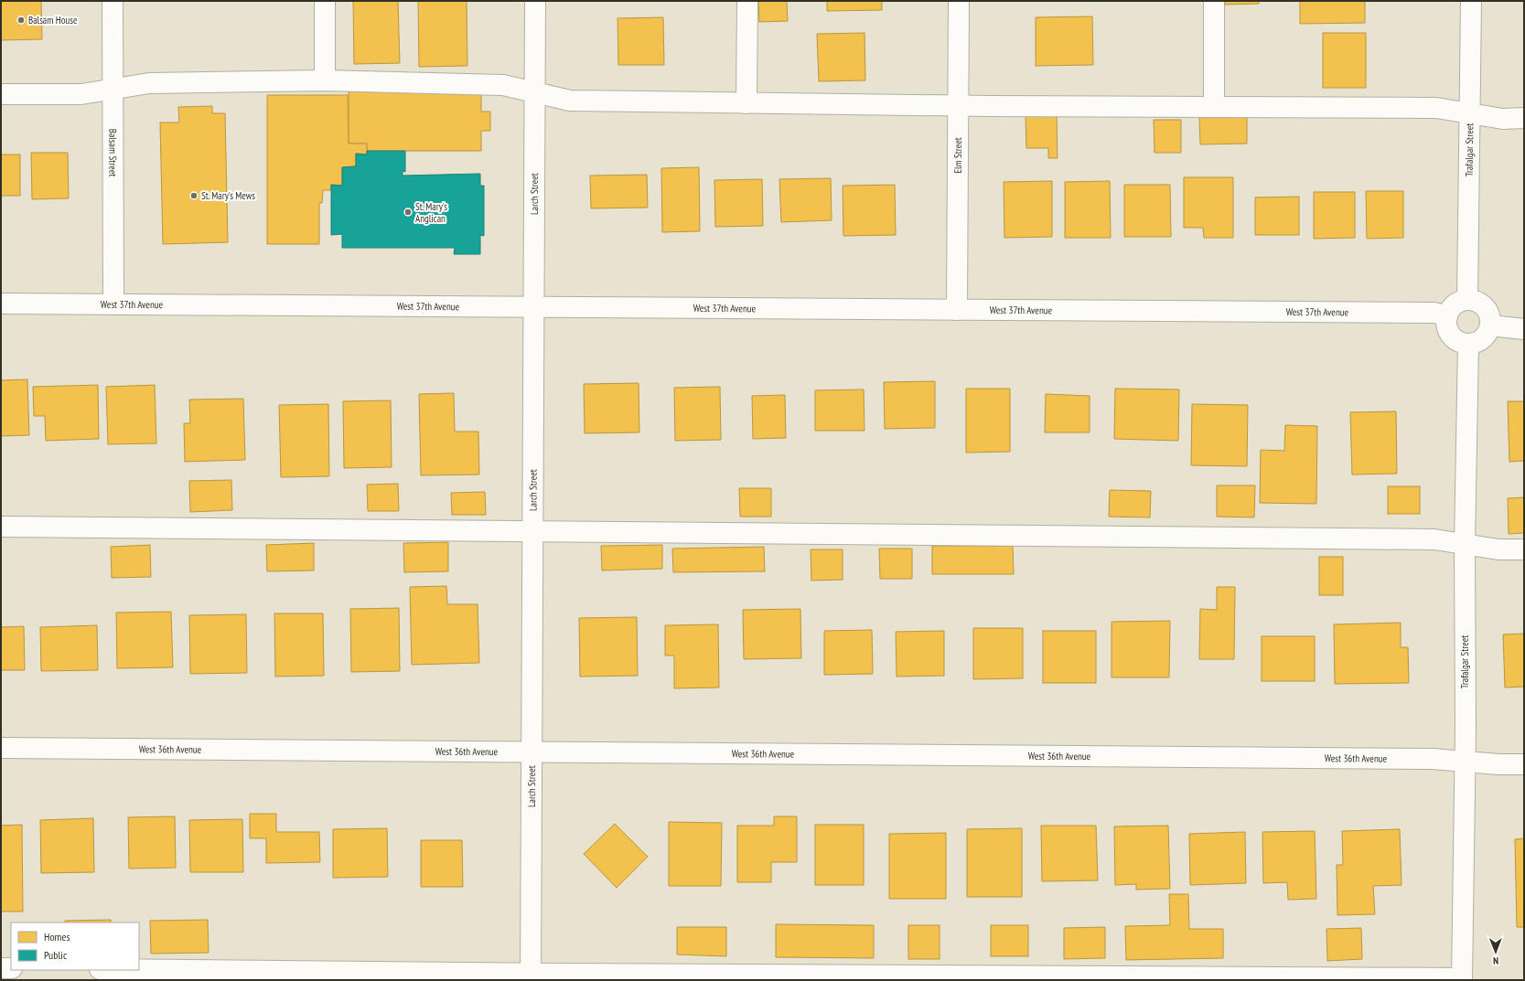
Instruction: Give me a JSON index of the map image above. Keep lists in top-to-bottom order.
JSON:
{
  "streets": {
    "street": [
      "Trafalgar Street",
      "Balsam Street",
      "Elm Street",
      "Larch Street",
      "West 37th Avenue",
      "West 36th Avenue"
    ]
  },
  "crossings": [
    ["Trafalgar Street", "West 37th Avenue"],
    ["Trafalgar Street", "West 36th Avenue"],
    ["Balsam Street", "West 37th Avenue"],
    ["Elm Street", "West 37th Avenue"],
    ["Larch Street", "West 37th Avenue"],
    ["Larch Street", "West 36th Avenue"]
  ],
  "places": ["Balsam House", "St. Mary's Mews", "St. Mary's Anglican"],
  "legend": ["Homes", "Public"],
  "north": "bottom"
}
